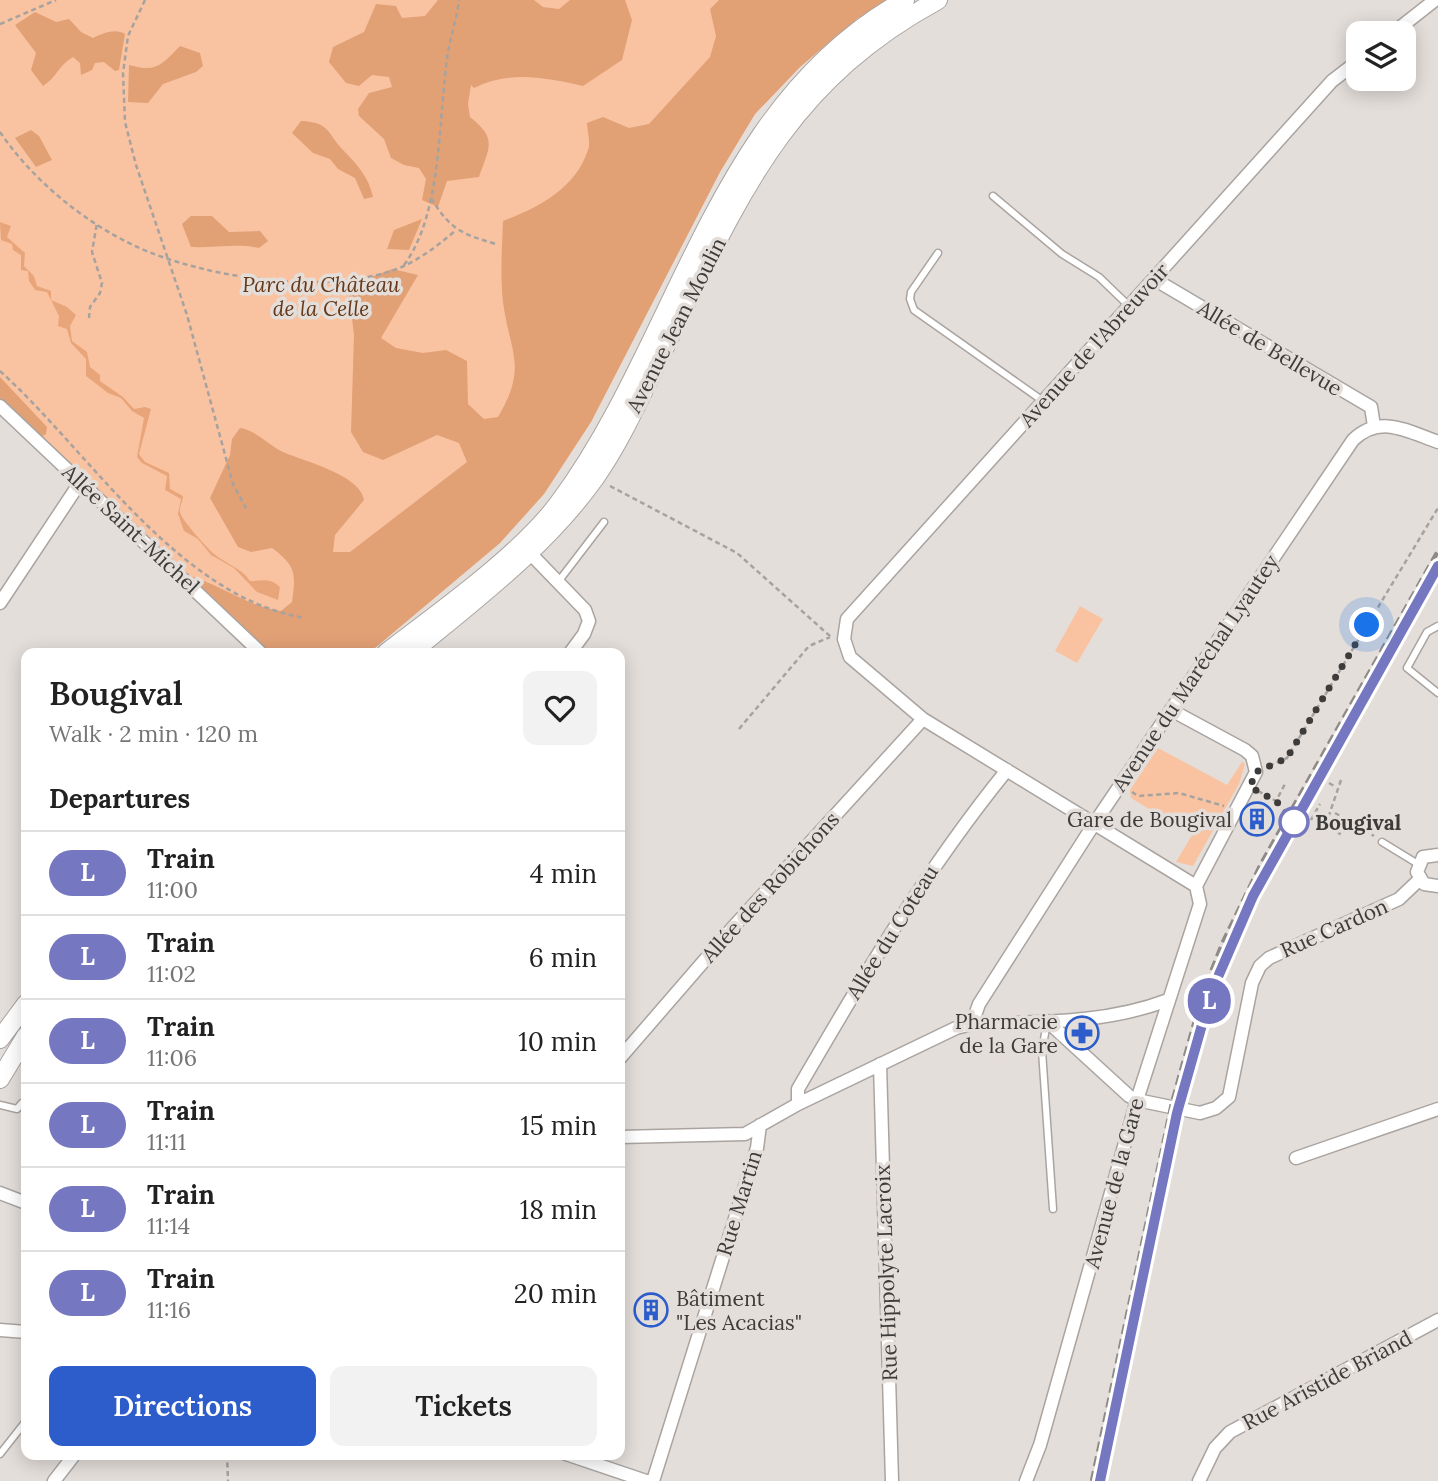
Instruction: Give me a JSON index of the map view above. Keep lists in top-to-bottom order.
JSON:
{
  "streets": {
    "main road": ["Avenue Jean Moulin"],
    "street": [
      "Avenue de l'Abreuvoir",
      "Allée de Bellevue",
      "Allée Saint-Michel",
      "Avenue du Maréchal Lyautey",
      "Allée des Robichons",
      "Rue Cardon",
      "Allée du Coteau",
      "Avenue de la Gare",
      "Rue Martin",
      "Rue Hippolyte Lacroix",
      "Rue Aristide Briand"
    ]
  },
  "crossings": [
    ["Avenue de l'Abreuvoir", "Allée de Bellevue"],
    ["Allée de Bellevue", "Avenue du Maréchal Lyautey"],
    ["Rue Cardon", "Avenue de la Gare"]
  ],
  "parks": ["Parc du Château de la Celle"],
  "places": {
    "building": ["Gare de Bougival", "Bâtiment \"Les Acacias\""],
    "other": ["Bougival"],
    "pharmacy": ["Pharmacie de la Gare"]
  },
  "page": {
    "on_map": "L",
    "heading": [
      ["Bougival", "Walk · 2 min · 120 m"],
      "Departures"
    ],
    "list": [
      {
        "mark": "L",
        "name": "Train",
        "note": "11:00",
        "value": "4 min"
      },
      {
        "mark": "L",
        "name": "Train",
        "note": "11:02",
        "value": "6 min"
      },
      {
        "mark": "L",
        "name": "Train",
        "note": "11:06",
        "value": "10 min"
      },
      {
        "mark": "L",
        "name": "Train",
        "note": "11:11",
        "value": "15 min"
      },
      {
        "mark": "L",
        "name": "Train",
        "note": "11:14",
        "value": "18 min"
      },
      {
        "mark": "L",
        "name": "Train",
        "note": "11:16",
        "value": "20 min"
      }
    ],
    "buttons": ["Directions", "Tickets"]
  }
}
